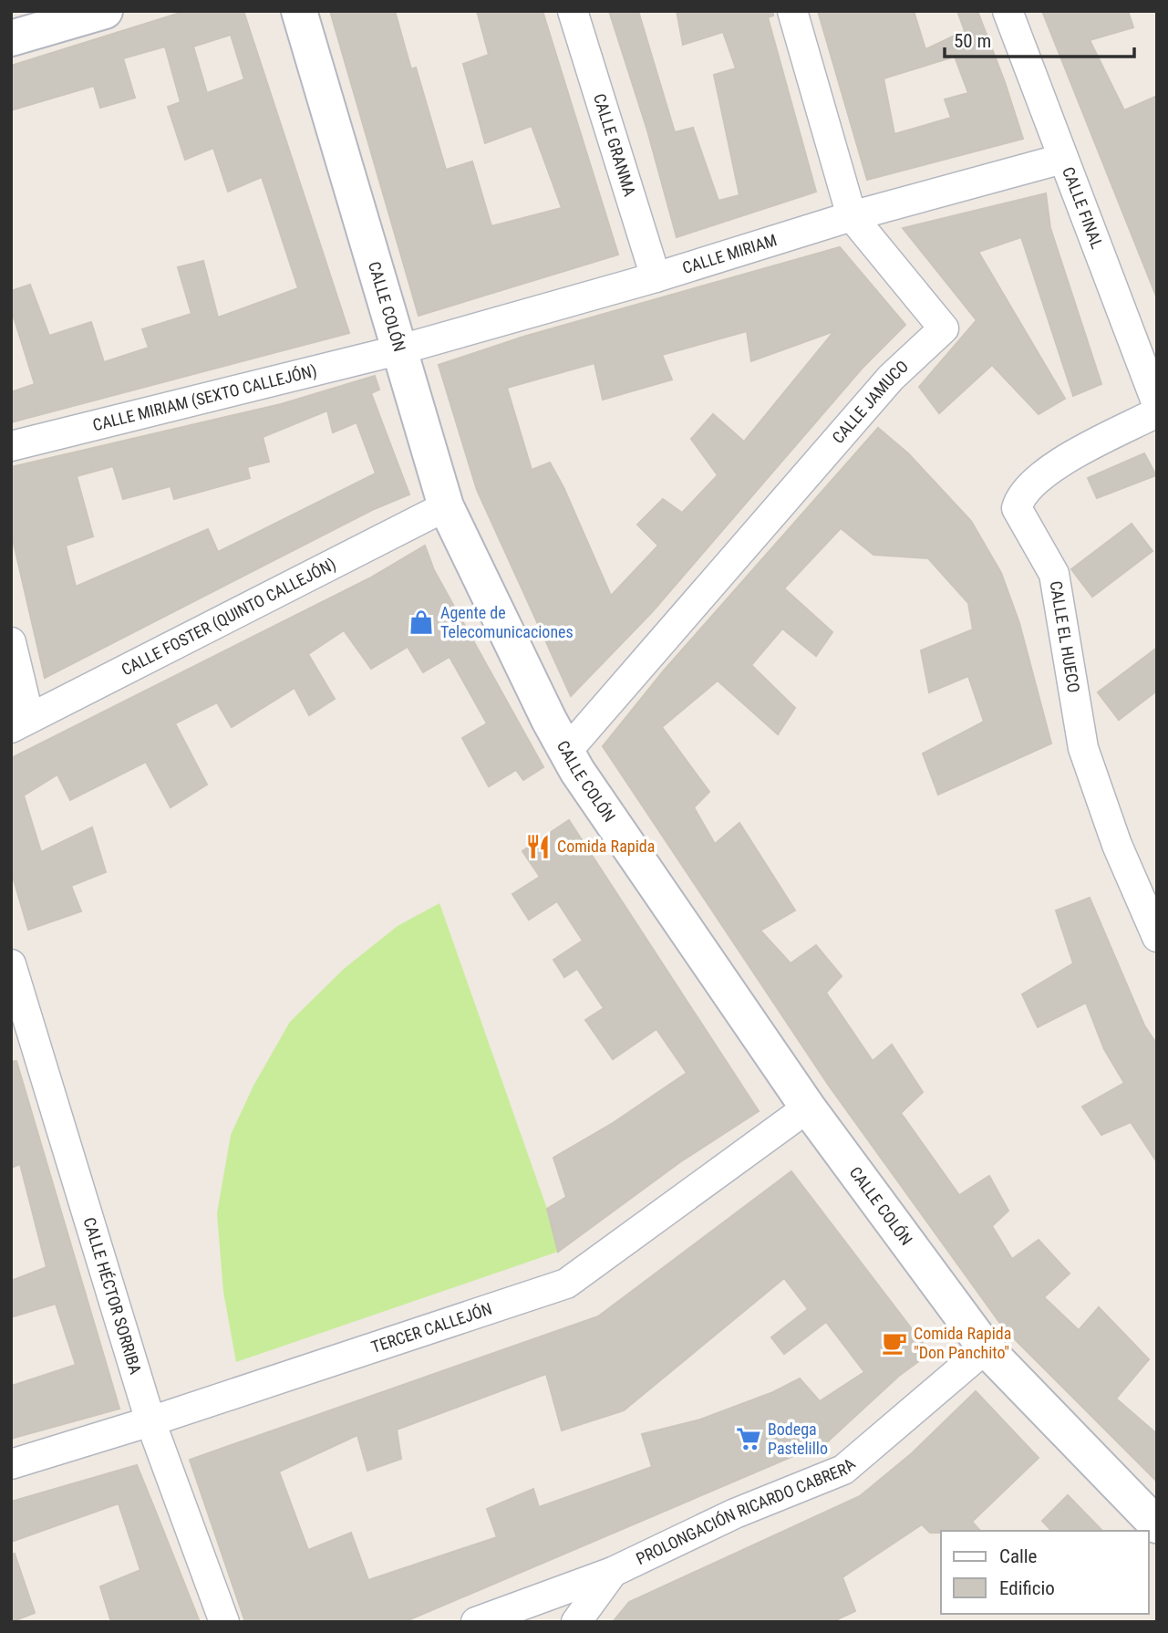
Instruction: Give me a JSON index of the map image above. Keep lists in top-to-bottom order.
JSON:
{
  "streets": {
    "street": [
      "CALLE GRANMA",
      "CALLE FINAL",
      "CALLE MIRIAM",
      "CALLE COLÓN",
      "CALLE MIRIAM (SEXTO CALLEJÓN)",
      "CALLE JAMUCO",
      "CALLE FOSTER (QUINTO CALLEJÓN)",
      "CALLE EL HUECO",
      "CALLE HÉCTOR SORRIBA",
      "TERCER CALLEJÓN",
      "PROLONGACIÓN RICARDO CABRERA"
    ]
  },
  "crossings": [
    ["CALLE GRANMA", "CALLE MIRIAM"],
    ["CALLE FINAL", "CALLE MIRIAM"],
    ["CALLE MIRIAM", "CALLE COLÓN"],
    ["CALLE MIRIAM", "CALLE MIRIAM (SEXTO CALLEJÓN)"],
    ["CALLE MIRIAM", "CALLE JAMUCO"],
    ["CALLE COLÓN", "CALLE MIRIAM (SEXTO CALLEJÓN)"],
    ["CALLE COLÓN", "CALLE JAMUCO"],
    ["CALLE COLÓN", "CALLE FOSTER (QUINTO CALLEJÓN)"],
    ["CALLE COLÓN", "TERCER CALLEJÓN"],
    ["CALLE COLÓN", "PROLONGACIÓN RICARDO CABRERA"],
    ["CALLE HÉCTOR SORRIBA", "TERCER CALLEJÓN"]
  ],
  "places": {
    "shop": ["Agente de Telecomunicaciones"],
    "restaurant": ["Comida Rapida"],
    "cafe": ["Comida Rapida \"Don Panchito\""],
    "supermarket": ["Bodega Pastelillo"]
  },
  "legend": ["Calle", "Edificio"],
  "scale_bar": "50 m"
}
